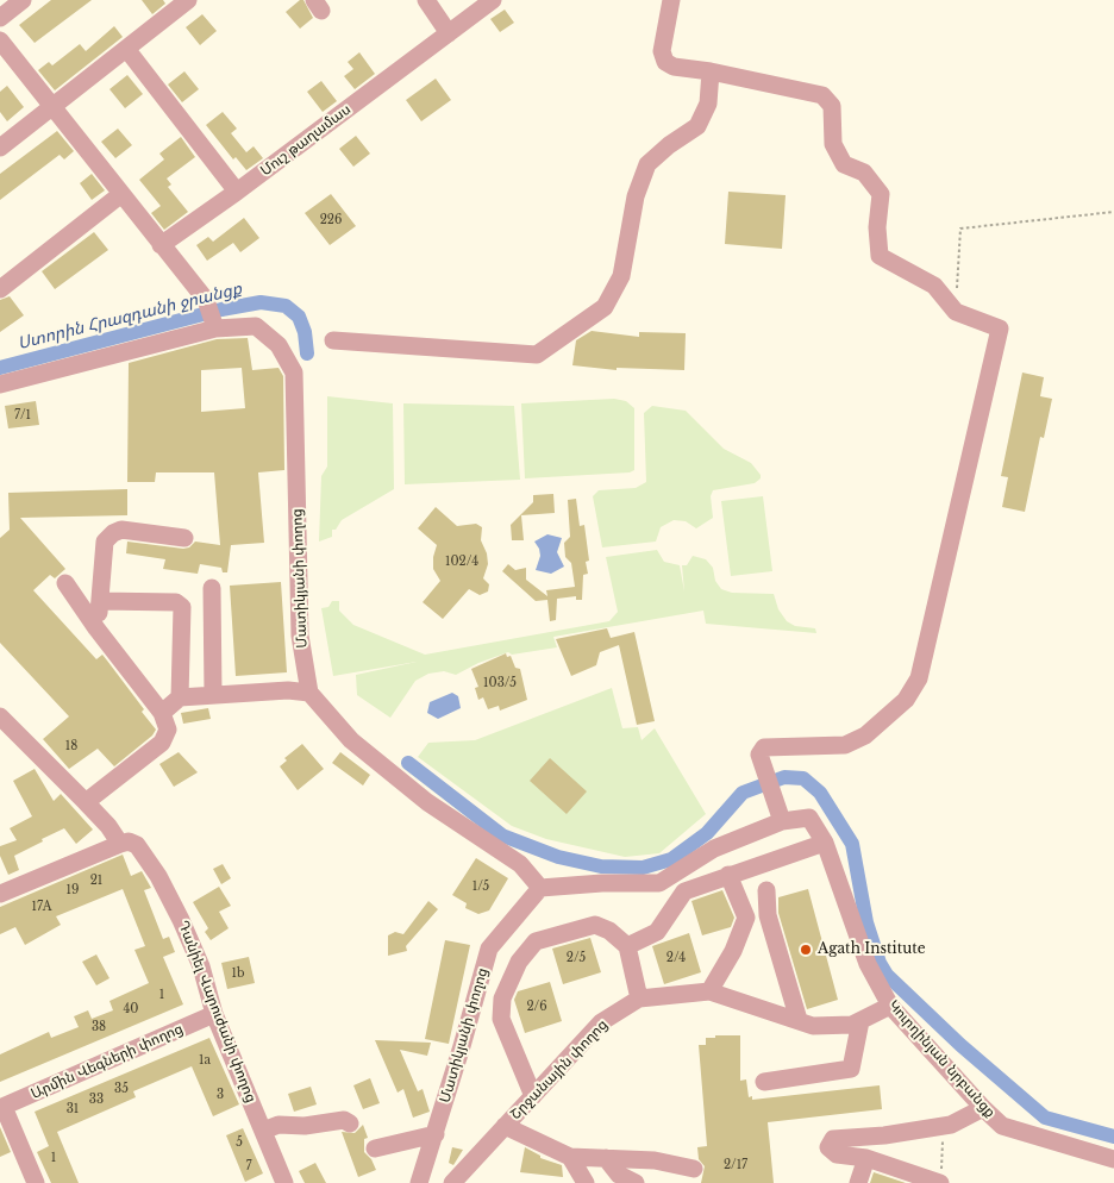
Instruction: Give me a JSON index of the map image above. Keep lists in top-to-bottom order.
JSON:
{
  "streets": {
    "street": [
      "Մուշ թաղամաս",
      "Մատիկյանի փողոց",
      "Դանիել Վարուժանի փողոց",
      "Կուրղինյան նրբանցք",
      "Արմին Վեգների փողոց",
      "Շրջանային փողոց"
    ]
  },
  "crossings": [
    ["Մատիկյանի փողոց", "Կուրղինյան նրբանցք"],
    ["Դանիել Վարուժանի փողոց", "Արմին Վեգների փողոց"],
    ["Կուրղինյան նրբանցք", "Շրջանային փողոց"]
  ],
  "water": ["Ստորին Հրազդանի ջրանցք"],
  "places": ["Agath Institute"],
  "house_numbers": [
    "226",
    "7/1",
    "102/4",
    "103/5",
    "18",
    "21",
    "1/5",
    "19",
    "17A",
    "2/5",
    "2/4",
    "1b",
    "1",
    "2/6",
    "40",
    "38",
    "1a",
    "35",
    "3",
    "33",
    "31",
    "5",
    "1",
    "2/17",
    "7"
  ]
}
